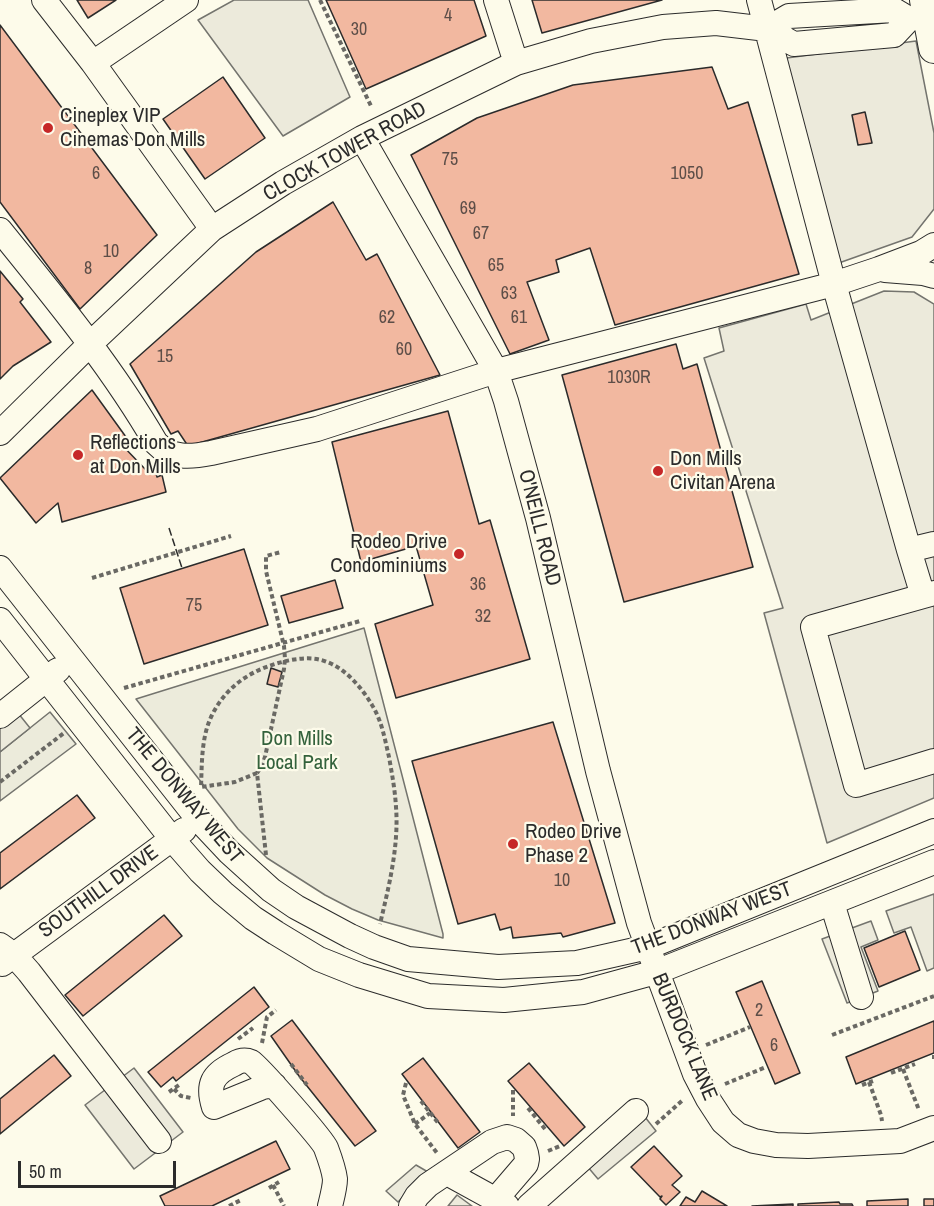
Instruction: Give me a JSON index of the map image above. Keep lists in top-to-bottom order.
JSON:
{
  "streets": {
    "street": [
      "CLOCK TOWER ROAD",
      "O'NEILL ROAD",
      "THE DONWAY WEST",
      "SOUTHILL DRIVE",
      "BURDOCK LANE"
    ]
  },
  "crossings": [
    ["CLOCK TOWER ROAD", "O'NEILL ROAD"],
    ["O'NEILL ROAD", "THE DONWAY WEST"],
    ["O'NEILL ROAD", "BURDOCK LANE"],
    ["THE DONWAY WEST", "SOUTHILL DRIVE"],
    ["THE DONWAY WEST", "BURDOCK LANE"]
  ],
  "parks": ["Don Mills Local Park"],
  "places": [
    "Cineplex VIP Cinemas Don Mills",
    "Reflections at Don Mills",
    "Don Mills Civitan Arena",
    "Rodeo Drive Condominiums",
    "Rodeo Drive Phase 2"
  ],
  "house_numbers": [
    "4",
    "30",
    "75",
    "6",
    "1050",
    "69",
    "67",
    "10",
    "65",
    "8",
    "63",
    "62",
    "61",
    "60",
    "15",
    "1030R",
    "36",
    "75",
    "32",
    "10",
    "2",
    "6"
  ],
  "scale_bar": "50 m"
}
